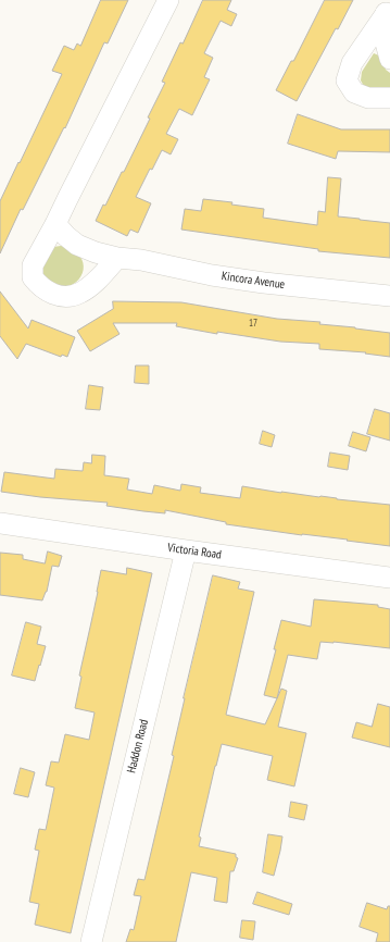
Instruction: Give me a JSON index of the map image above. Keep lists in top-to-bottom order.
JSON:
{
  "streets": {
    "street": ["Kincora Avenue", "Victoria Road", "Haddon Road"]
  },
  "crossings": [
    ["Victoria Road", "Haddon Road"]
  ],
  "house_numbers": ["17"]
}
